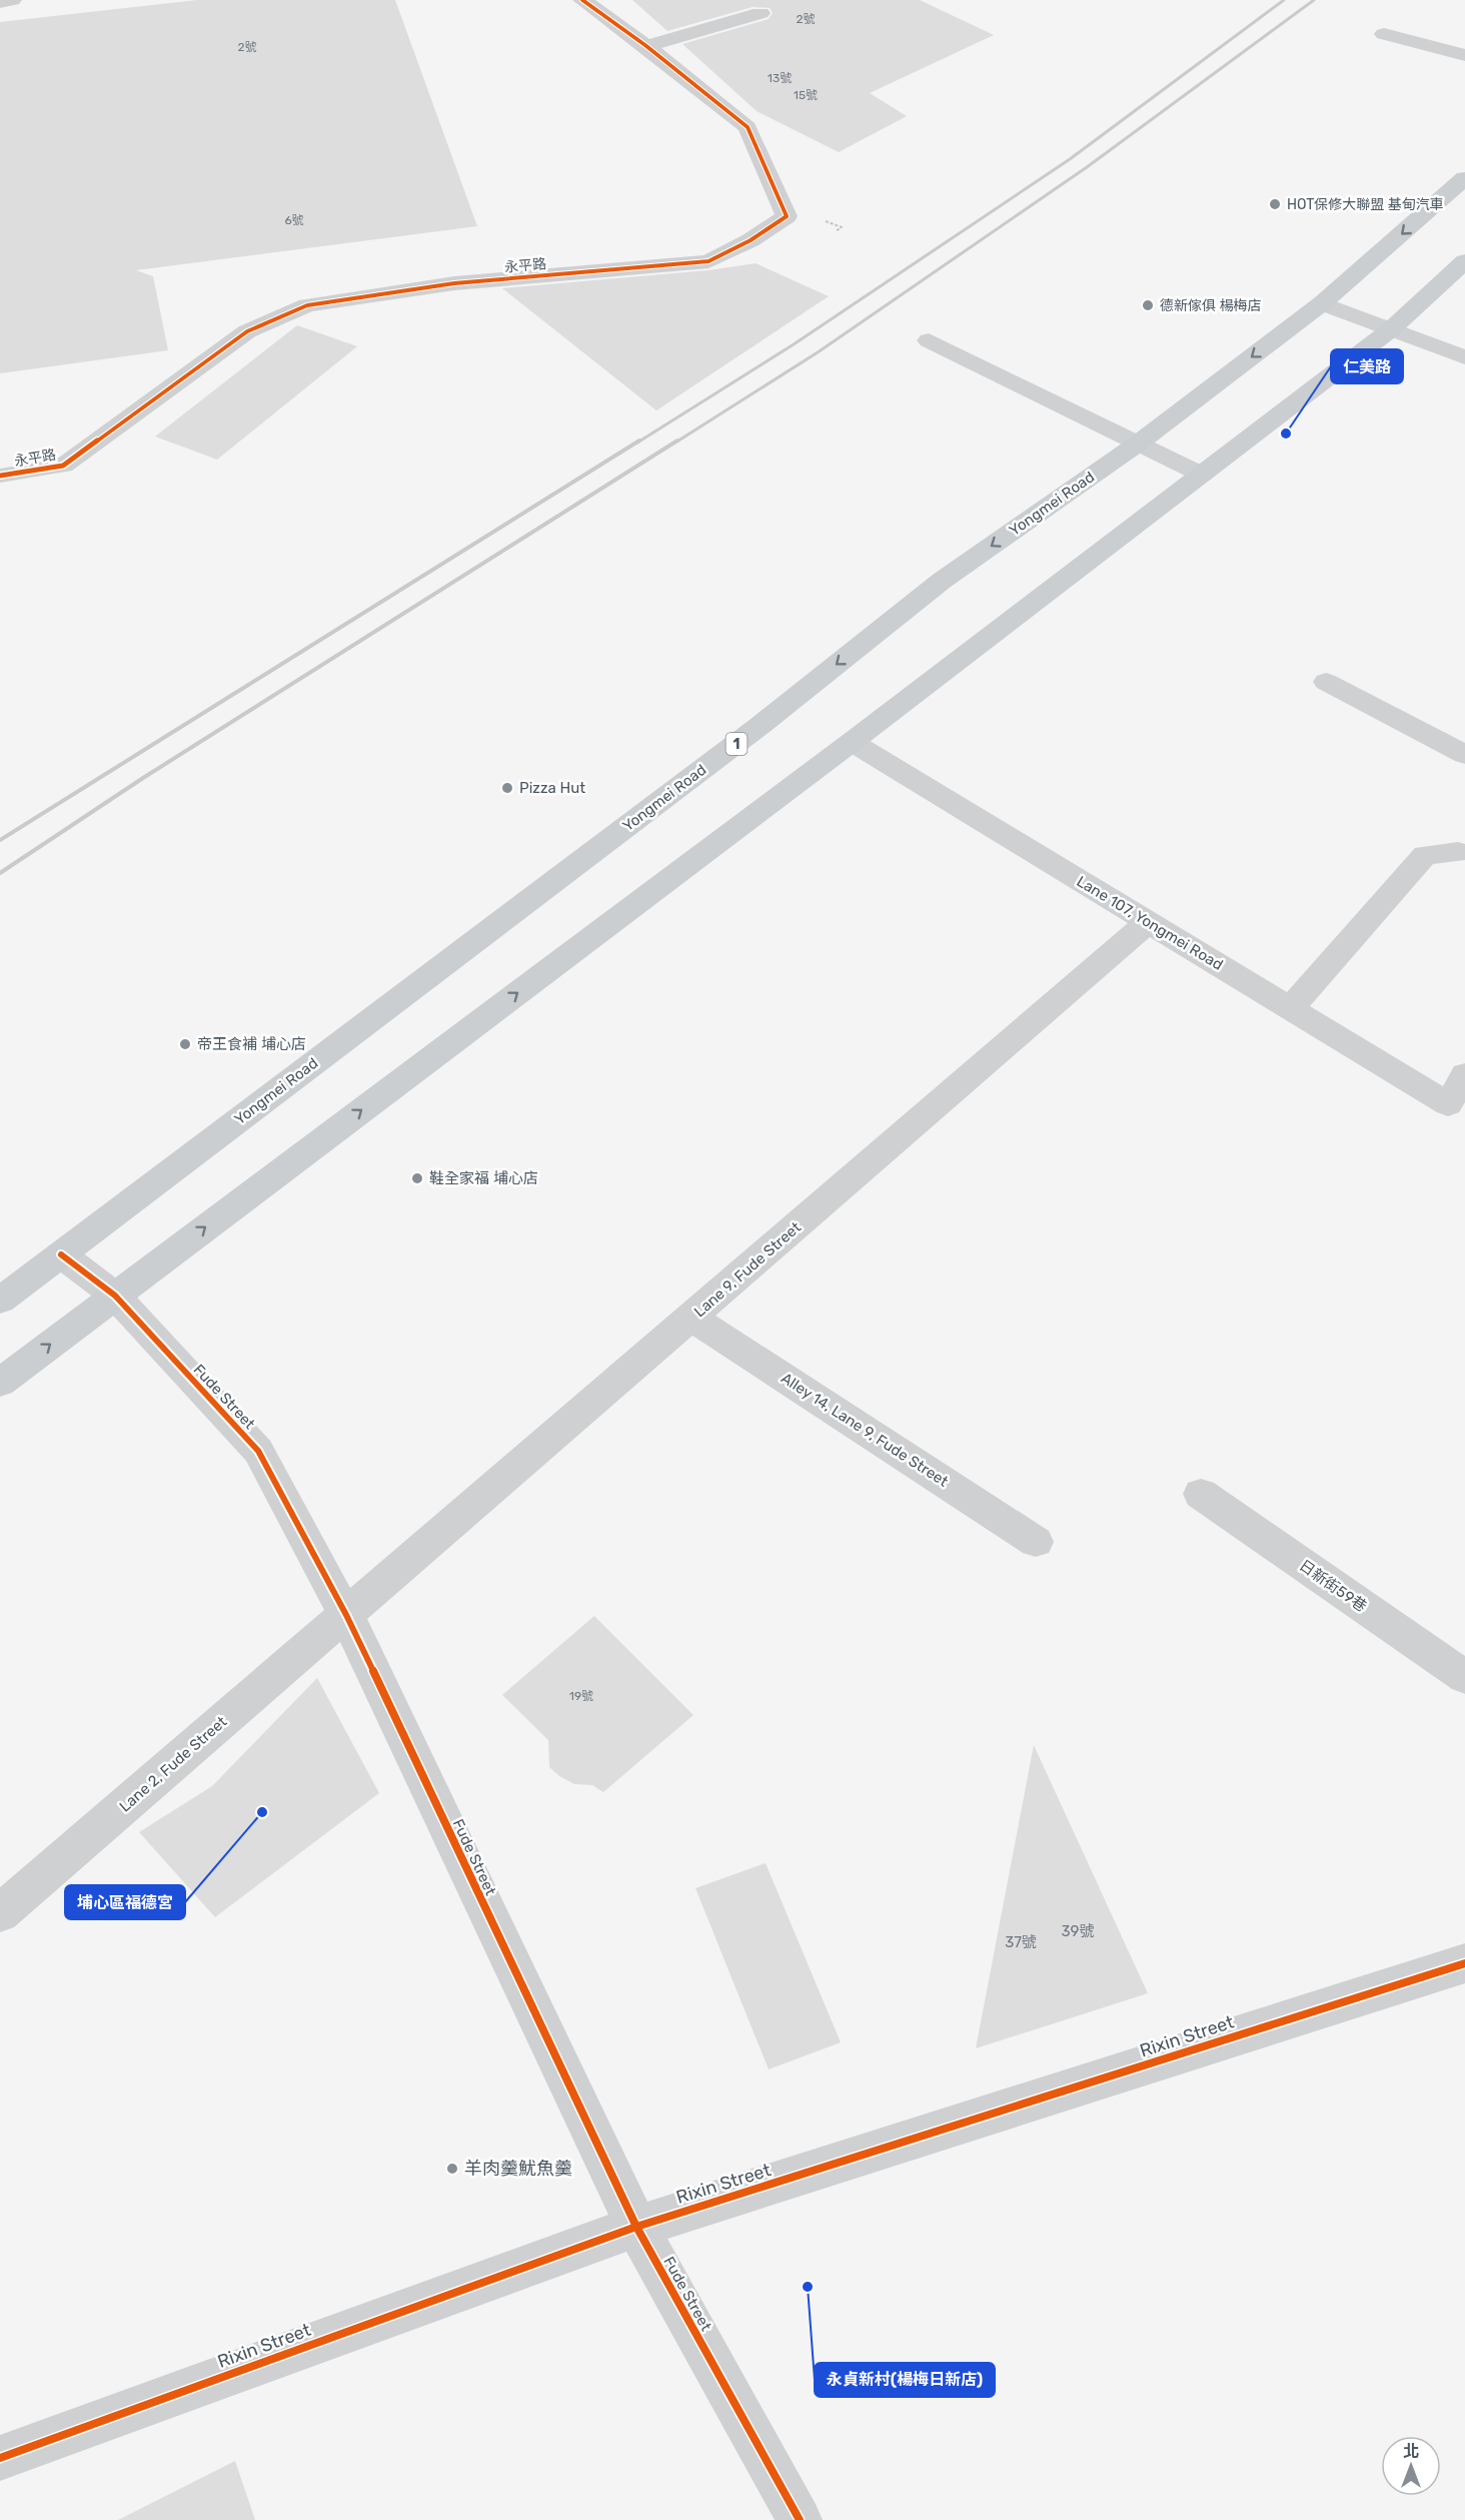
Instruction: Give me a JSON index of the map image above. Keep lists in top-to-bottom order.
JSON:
{
  "streets": {
    "main road": ["Yongmei Road", "1"],
    "street": [
      "永平路",
      "Lane 107, Yongmei Road",
      "Lane 9, Fude Street",
      "Fude Street",
      "Alley 14, Lane 9, Fude Street",
      "日新街59巷",
      "Lane 2, Fude Street",
      "Rixin Street"
    ]
  },
  "crossings": [
    ["Yongmei Road", "Fude Street"],
    ["Lane 107, Yongmei Road", "Lane 9, Fude Street"],
    ["Lane 9, Fude Street", "Fude Street"],
    ["Lane 9, Fude Street", "Alley 14, Lane 9, Fude Street"],
    ["Lane 9, Fude Street", "Lane 2, Fude Street"],
    ["Fude Street", "Lane 2, Fude Street"],
    ["Fude Street", "Rixin Street"]
  ],
  "places": [
    "HOT保修大聯盟 基甸汽車",
    "德新傢俱 楊梅店",
    "仁美路",
    "Pizza Hut",
    "帝王食補 埔心店",
    "鞋全家福 埔心店",
    "埔心區福德宮",
    "羊肉羹魷魚羹",
    "永貞新村(楊梅日新店)"
  ],
  "house_numbers": [
    "2號",
    "2號",
    "13號",
    "15號",
    "6號",
    "19號",
    "39號",
    "37號"
  ],
  "north": "top"
}
